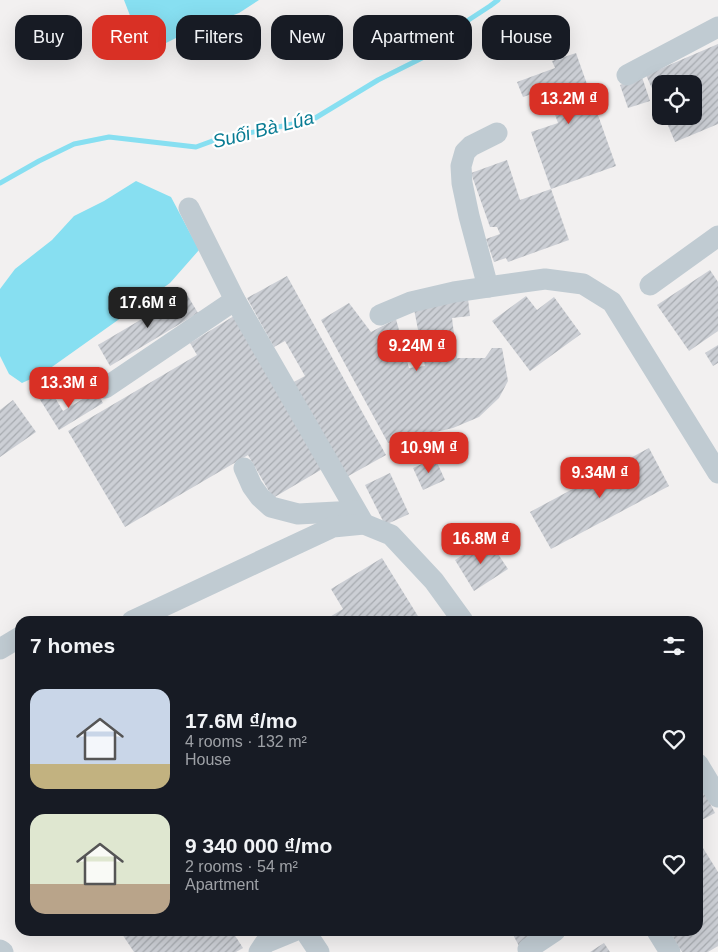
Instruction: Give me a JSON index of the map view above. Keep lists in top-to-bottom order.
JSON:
{
  "water": ["Suối Bà Lúa"],
  "page": {
    "chip": [
      "Buy",
      "Rent",
      "Filters",
      "New",
      "Apartment",
      "House"
    ],
    "price": [
      "13.2M ₫",
      "17.6M ₫",
      "9.24M ₫",
      "13.3M ₫",
      "10.9M ₫",
      "9.34M ₫",
      "16.8M ₫"
    ],
    "heading": "7 homes",
    "list": [
      {
        "name": "17.6M ₫/mo",
        "note": "4 rooms · 132 m² · House"
      },
      {
        "name": "9 340 000 ₫/mo",
        "note": "2 rooms · 54 m² · Apartment"
      }
    ]
  }
}
